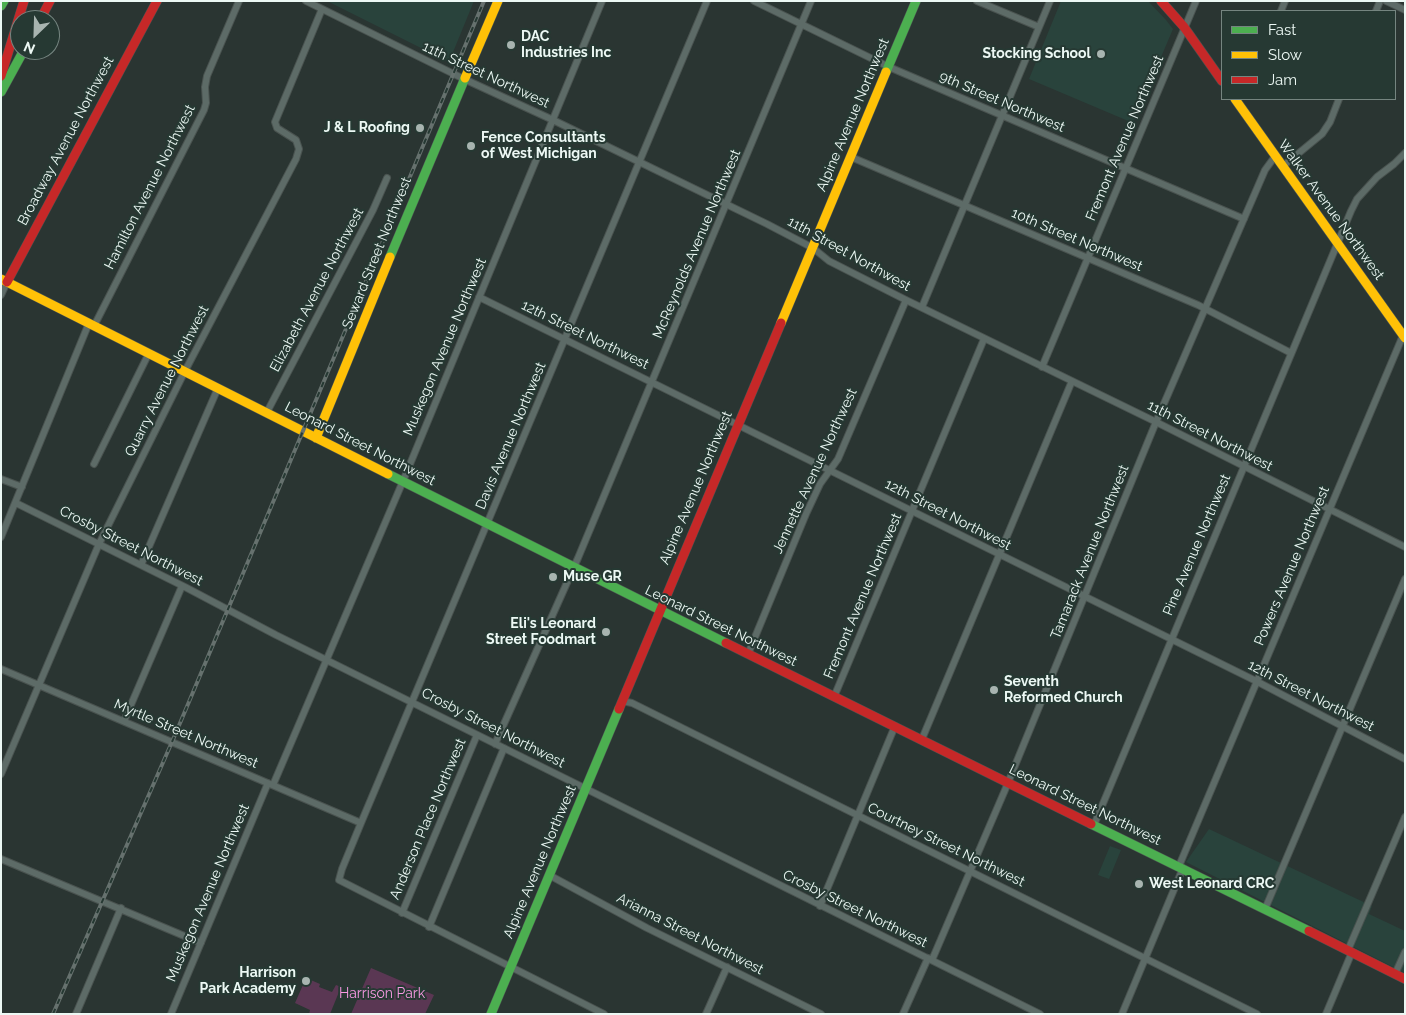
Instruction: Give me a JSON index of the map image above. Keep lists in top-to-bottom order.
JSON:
{
  "streets": {
    "main road": [
      "Alpine Avenue Northwest",
      "Broadway Avenue Northwest",
      "Walker Avenue Northwest",
      "Seward Street Northwest",
      "Leonard Street Northwest"
    ],
    "street": [
      "11th Street Northwest",
      "9th Street Northwest",
      "Fremont Avenue Northwest",
      "Hamilton Avenue Northwest",
      "10th Street Northwest",
      "McReynolds Avenue Northwest",
      "Elizabeth Avenue Northwest",
      "12th Street Northwest",
      "Muskegon Avenue Northwest",
      "Quarry Avenue Northwest",
      "Davis Avenue Northwest",
      "Jennette Avenue Northwest",
      "Pine Avenue Northwest",
      "Crosby Street Northwest",
      "Tamarack Avenue Northwest",
      "Powers Avenue Northwest",
      "Myrtle Street Northwest",
      "Anderson Place Northwest",
      "Courtney Street Northwest",
      "Arianna Street Northwest"
    ]
  },
  "crossings": [
    ["11th Street Northwest", "Alpine Avenue Northwest"],
    ["11th Street Northwest", "Fremont Avenue Northwest"],
    ["11th Street Northwest", "McReynolds Avenue Northwest"],
    ["11th Street Northwest", "Seward Street Northwest"],
    ["11th Street Northwest", "Muskegon Avenue Northwest"],
    ["11th Street Northwest", "Quarry Avenue Northwest"],
    ["11th Street Northwest", "Davis Avenue Northwest"],
    ["11th Street Northwest", "Jennette Avenue Northwest"],
    ["11th Street Northwest", "Pine Avenue Northwest"],
    ["11th Street Northwest", "Tamarack Avenue Northwest"],
    ["11th Street Northwest", "Powers Avenue Northwest"],
    ["9th Street Northwest", "Alpine Avenue Northwest"],
    ["9th Street Northwest", "Fremont Avenue Northwest"],
    ["9th Street Northwest", "McReynolds Avenue Northwest"],
    ["9th Street Northwest", "Tamarack Avenue Northwest"],
    ["Alpine Avenue Northwest", "10th Street Northwest"],
    ["Alpine Avenue Northwest", "12th Street Northwest"],
    ["Alpine Avenue Northwest", "Leonard Street Northwest"],
    ["Alpine Avenue Northwest", "Crosby Street Northwest"],
    ["Alpine Avenue Northwest", "Courtney Street Northwest"],
    ["Alpine Avenue Northwest", "Arianna Street Northwest"],
    ["Fremont Avenue Northwest", "10th Street Northwest"],
    ["Fremont Avenue Northwest", "12th Street Northwest"],
    ["Fremont Avenue Northwest", "Leonard Street Northwest"],
    ["Broadway Avenue Northwest", "Leonard Street Northwest"],
    ["Hamilton Avenue Northwest", "Leonard Street Northwest"],
    ["Hamilton Avenue Northwest", "Crosby Street Northwest"],
    ["Walker Avenue Northwest", "Pine Avenue Northwest"],
    ["Walker Avenue Northwest", "Tamarack Avenue Northwest"],
    ["Walker Avenue Northwest", "Powers Avenue Northwest"],
    ["10th Street Northwest", "Pine Avenue Northwest"],
    ["10th Street Northwest", "Tamarack Avenue Northwest"],
    ["McReynolds Avenue Northwest", "12th Street Northwest"],
    ["McReynolds Avenue Northwest", "Leonard Street Northwest"],
    ["McReynolds Avenue Northwest", "Crosby Street Northwest"],
    ["Seward Street Northwest", "Leonard Street Northwest"],
    ["Elizabeth Avenue Northwest", "Leonard Street Northwest"],
    ["12th Street Northwest", "Muskegon Avenue Northwest"],
    ["12th Street Northwest", "Davis Avenue Northwest"],
    ["12th Street Northwest", "Jennette Avenue Northwest"],
    ["12th Street Northwest", "Pine Avenue Northwest"],
    ["12th Street Northwest", "Tamarack Avenue Northwest"],
    ["12th Street Northwest", "Powers Avenue Northwest"],
    ["Muskegon Avenue Northwest", "Leonard Street Northwest"],
    ["Muskegon Avenue Northwest", "Crosby Street Northwest"],
    ["Muskegon Avenue Northwest", "Myrtle Street Northwest"],
    ["Quarry Avenue Northwest", "Leonard Street Northwest"],
    ["Quarry Avenue Northwest", "Crosby Street Northwest"],
    ["Quarry Avenue Northwest", "Myrtle Street Northwest"],
    ["Davis Avenue Northwest", "Leonard Street Northwest"],
    ["Davis Avenue Northwest", "Crosby Street Northwest"],
    ["Davis Avenue Northwest", "Myrtle Street Northwest"],
    ["Davis Avenue Northwest", "Anderson Place Northwest"],
    ["Leonard Street Northwest", "Jennette Avenue Northwest"],
    ["Leonard Street Northwest", "Pine Avenue Northwest"],
    ["Leonard Street Northwest", "Tamarack Avenue Northwest"],
    ["Leonard Street Northwest", "Powers Avenue Northwest"],
    ["Crosby Street Northwest", "Tamarack Avenue Northwest"],
    ["Crosby Street Northwest", "Anderson Place Northwest"],
    ["Tamarack Avenue Northwest", "Courtney Street Northwest"],
    ["Powers Avenue Northwest", "Courtney Street Northwest"]
  ],
  "parks": ["Harrison Park"],
  "places": [
    "DAC Industries Inc",
    "Stocking School",
    "J & L Roofing",
    "Fence Consultants of West Michigan",
    "Muse GR",
    "Eli's Leonard Street Foodmart",
    "Seventh Reformed Church",
    "West Leonard CRC",
    "Harrison Park Academy"
  ],
  "legend": ["Fast", "Slow", "Jam"],
  "north": "bottom left"
}
